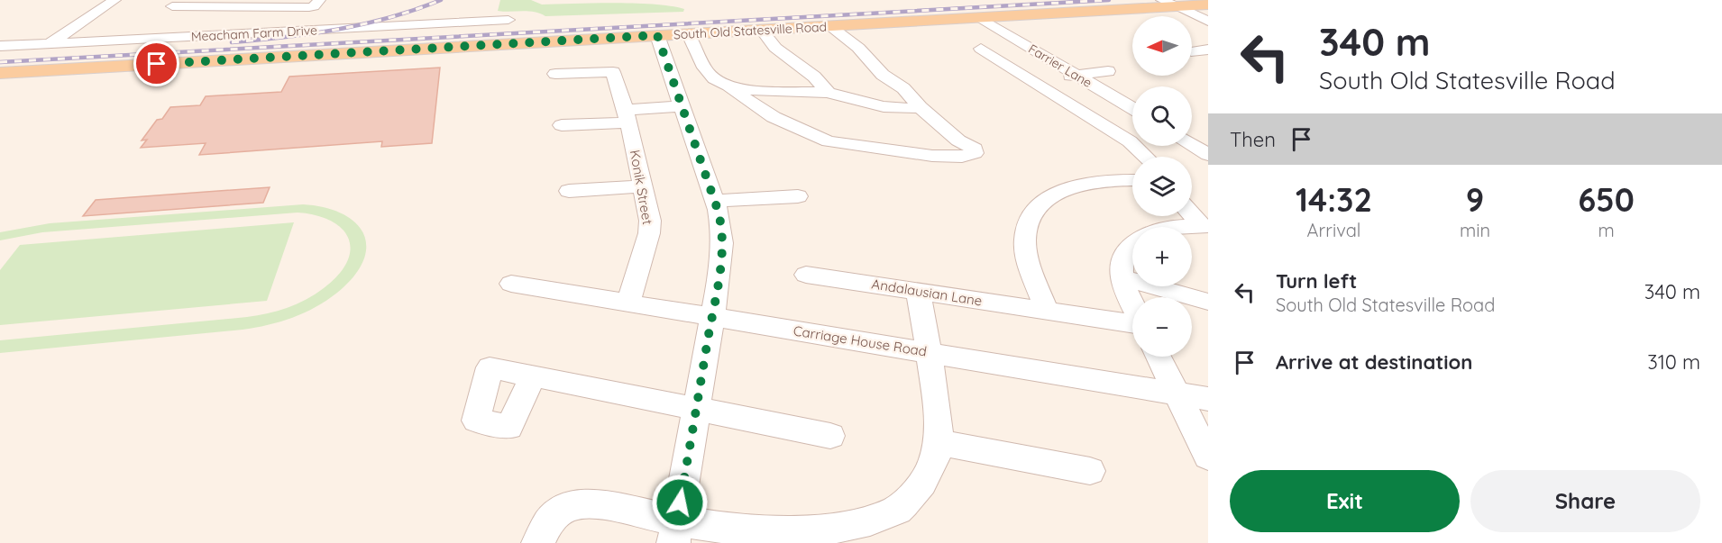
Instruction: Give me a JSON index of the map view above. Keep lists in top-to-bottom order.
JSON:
{
  "streets": {
    "main road": ["South Old Statesville Road"],
    "street": [
      "Meacham Farm Drive",
      "Farrier Lane",
      "Konik Street",
      "Andalausian Lane",
      "Carriage House Road"
    ]
  },
  "crossings": [
    ["South Old Statesville Road", "Farrier Lane"],
    ["Konik Street", "Carriage House Road"]
  ],
  "north": "left",
  "page": {
    "turn": ["340 m", "South Old Statesville Road"],
    "map_buttons": ["+", "−"],
    "then": "Then",
    "eta": [
      "14:32",
      "Arrival",
      "9",
      "min",
      "650",
      "m"
    ],
    "list": [
      {
        "name": "Turn left",
        "note": "South Old Statesville Road",
        "value": "340 m"
      },
      {
        "name": "Arrive at destination",
        "value": "310 m"
      }
    ],
    "buttons": ["Exit", "Share"]
  }
}
